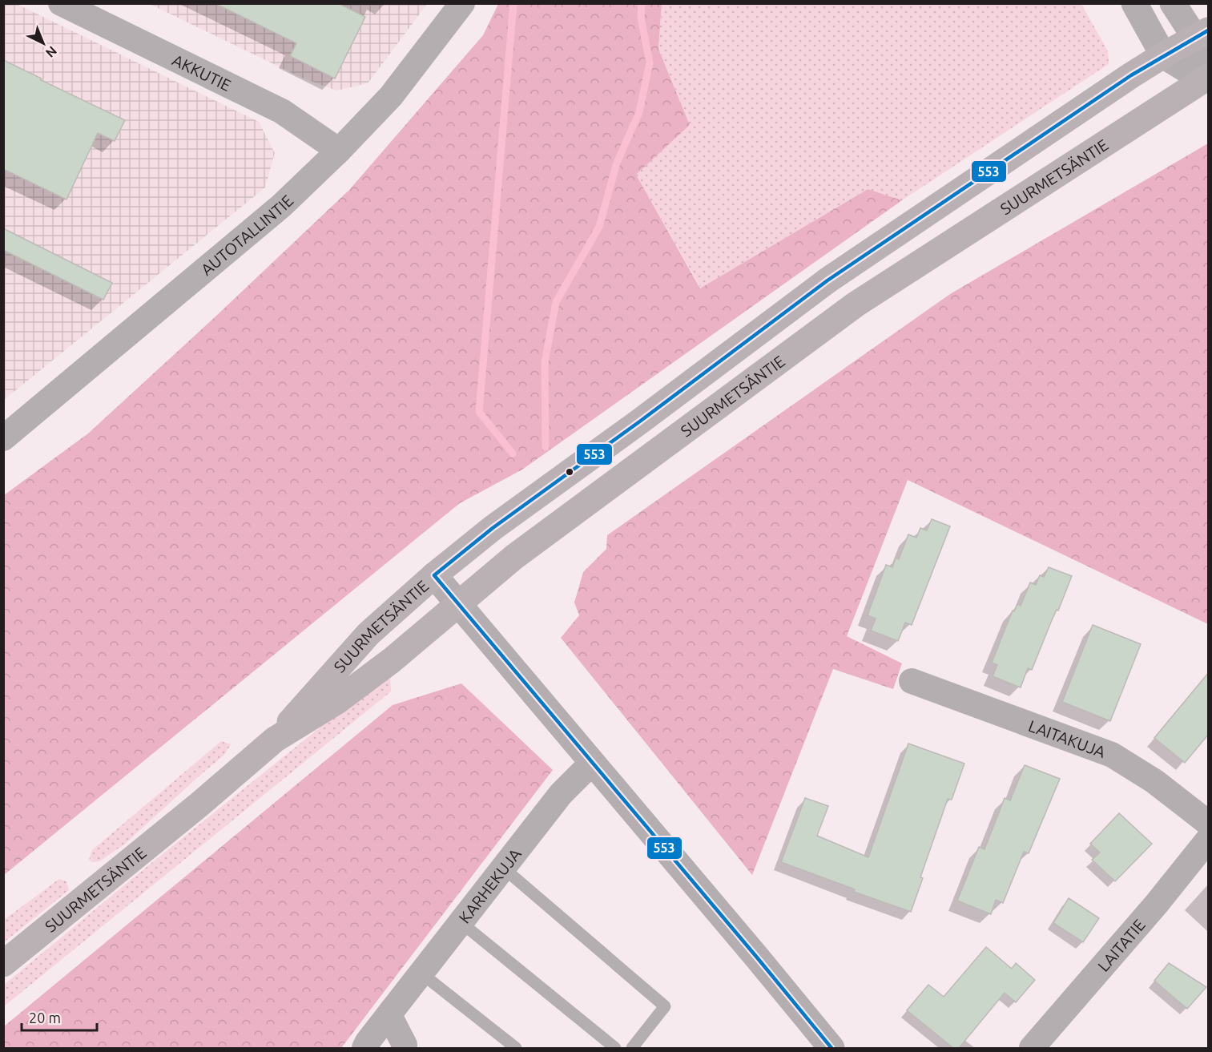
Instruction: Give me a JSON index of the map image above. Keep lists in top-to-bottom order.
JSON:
{
  "streets": {
    "main road": ["SUURMETSÄNTIE"],
    "street": [
      "AKKUTIE",
      "AUTOTALLINTIE",
      "LAITAKUJA",
      "KARHEKUJA",
      "LAITATIE"
    ]
  },
  "crossings": [
    ["AKKUTIE", "AUTOTALLINTIE"]
  ],
  "lines": ["transit line 553"],
  "scale_bar": "20 m",
  "north": "bottom right"
}
